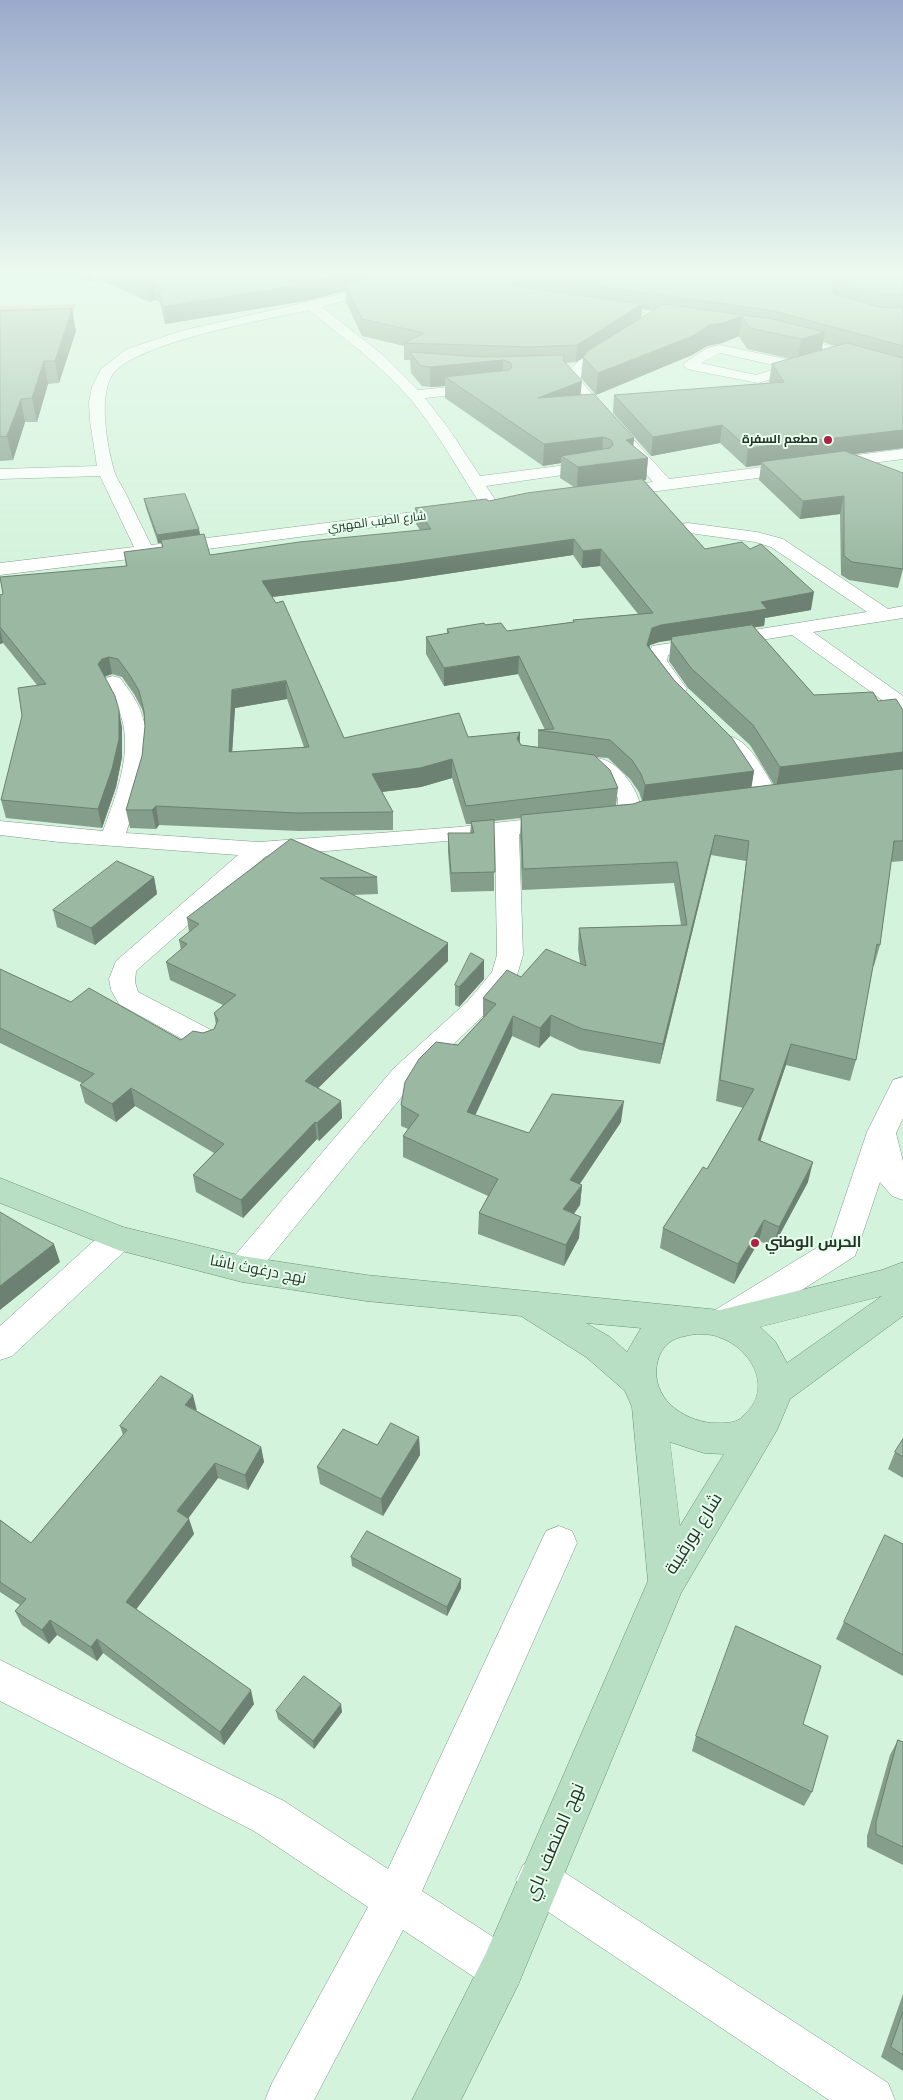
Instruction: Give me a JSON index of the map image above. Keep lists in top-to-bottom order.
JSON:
{
  "streets": {
    "main road": ["نهج درغوث باشا", "شارع بورقيبة", "نهج المنصف باي"],
    "street": ["شارع الطيب المهيري"]
  },
  "crossings": [
    ["نهج درغوث باشا", "شارع بورقيبة"],
    ["شارع بورقيبة", "نهج المنصف باي"]
  ],
  "places": ["مطعم السفرة", "الحرس الوطني"]
}
